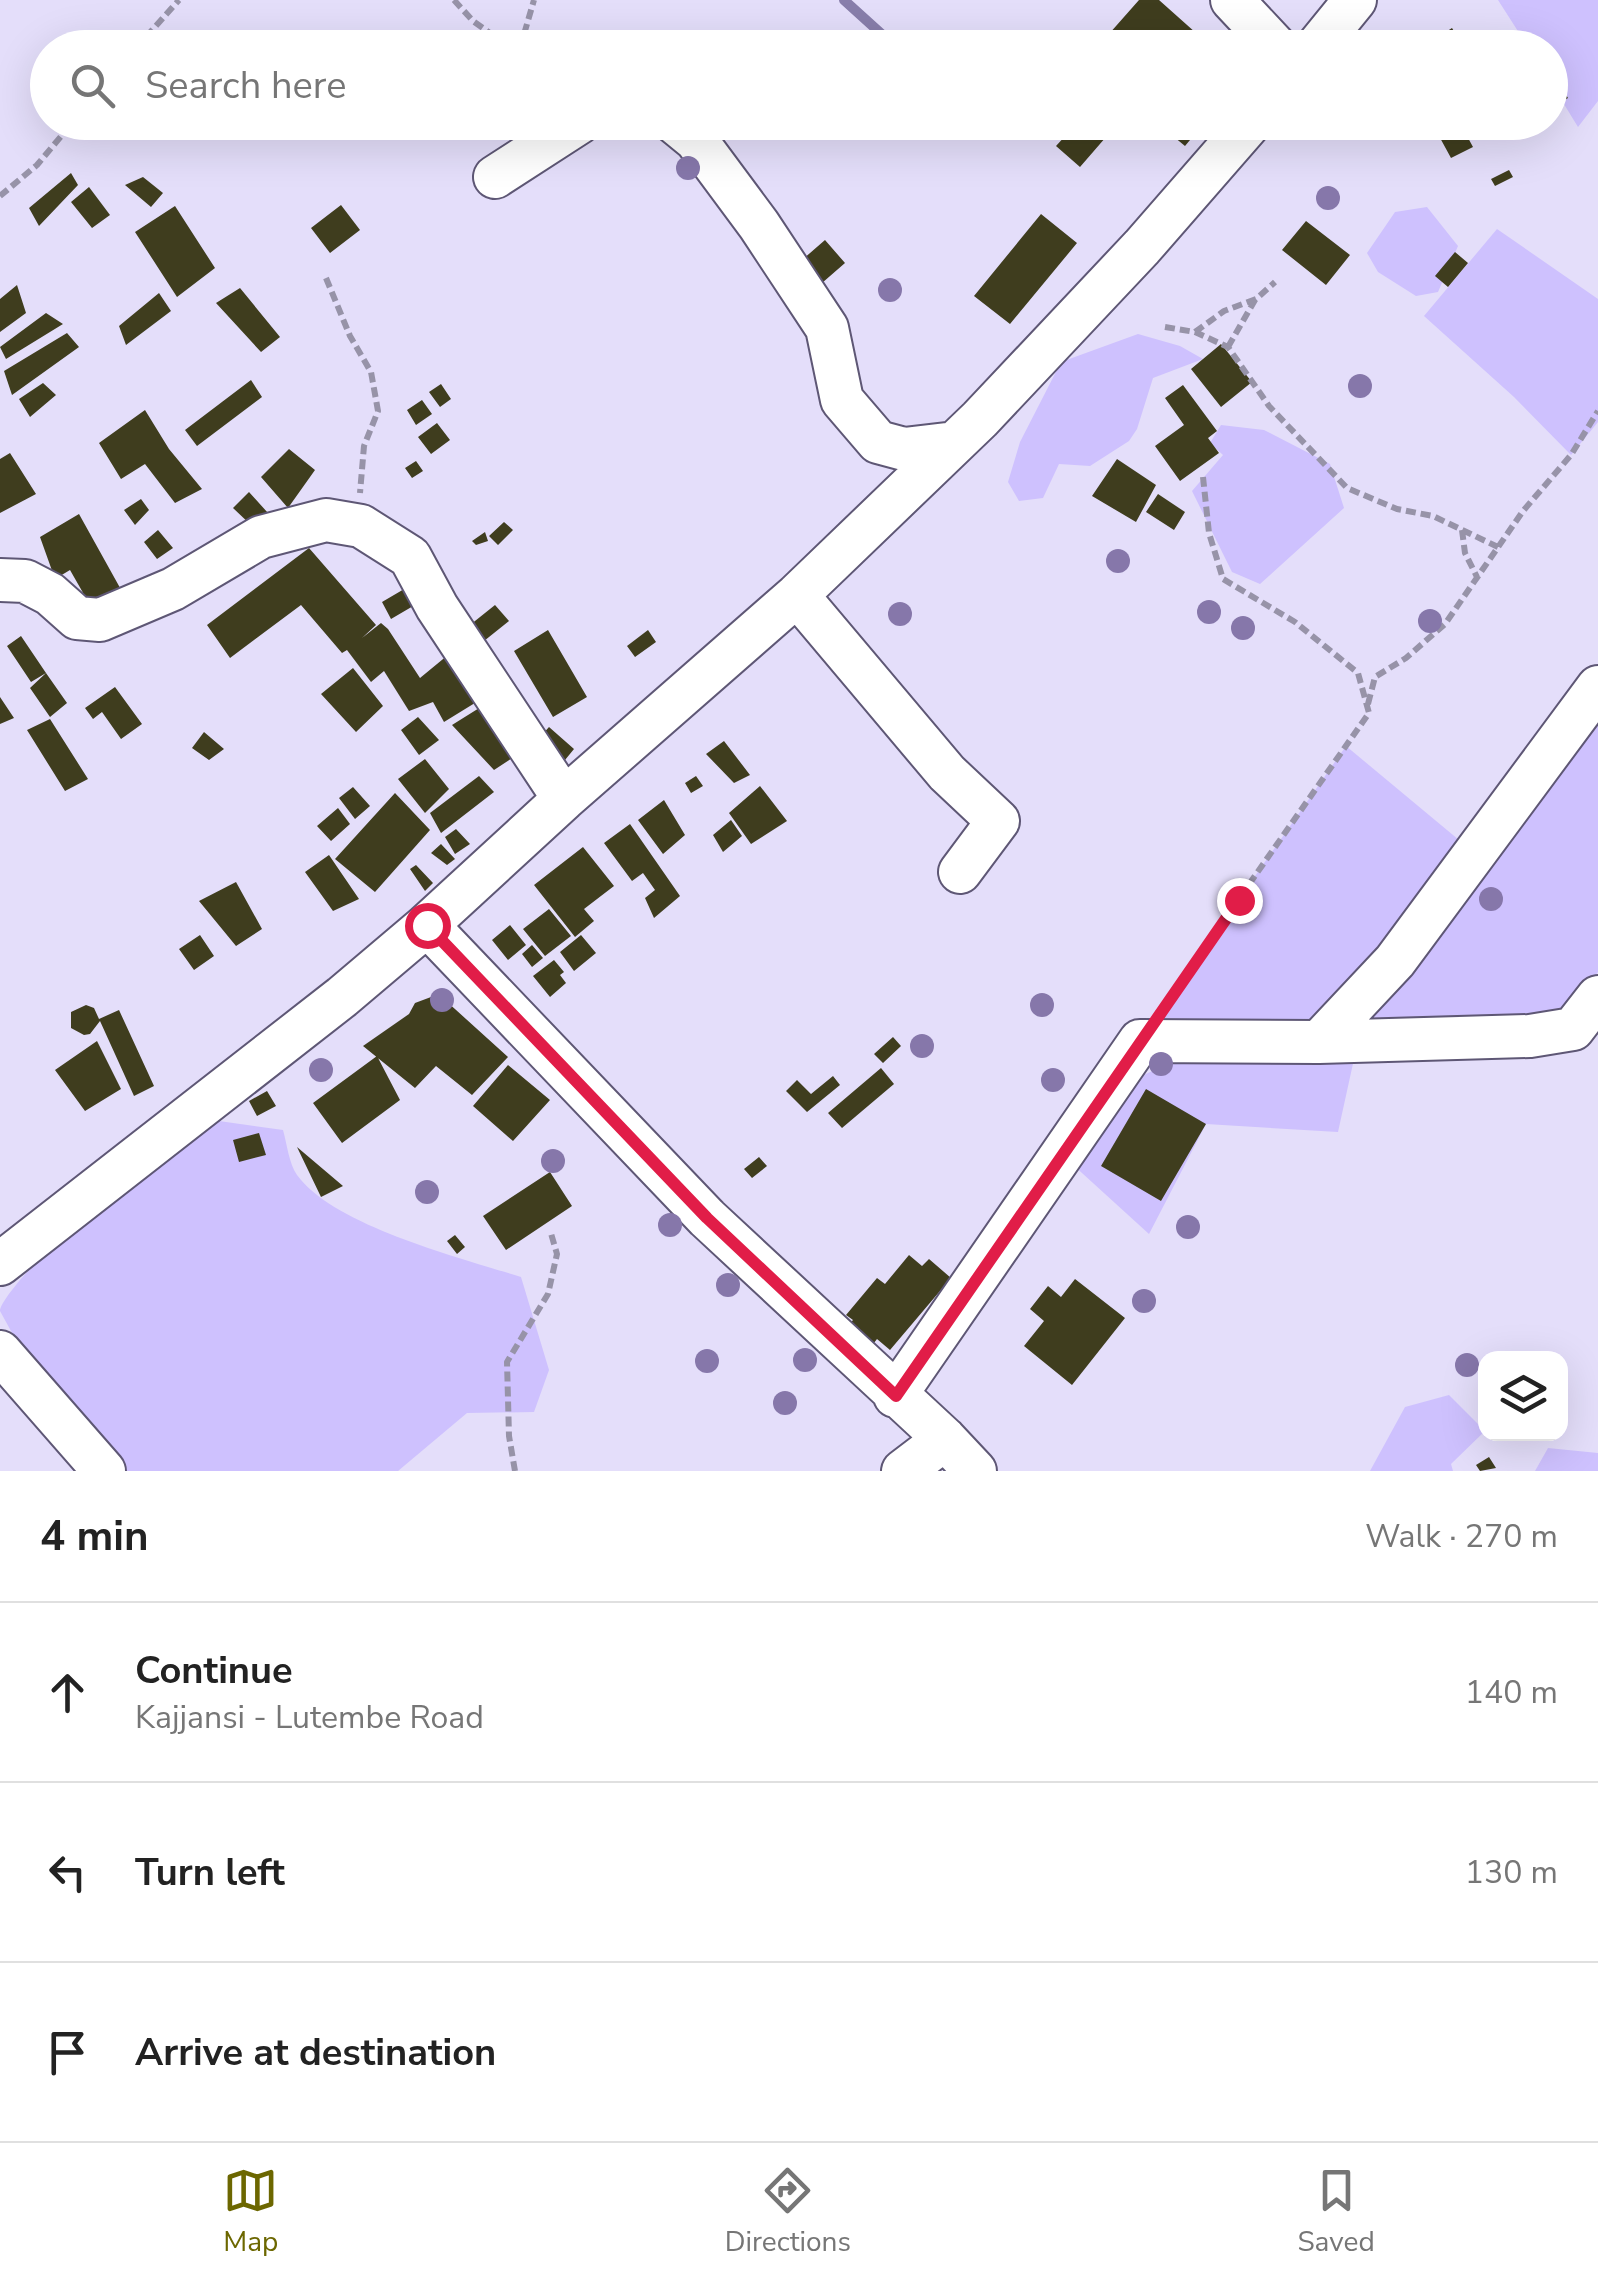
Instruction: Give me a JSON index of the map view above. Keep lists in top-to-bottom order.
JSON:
{
  "page": {
    "search": "Search here",
    "heading": ["4 min", "Walk · 270 m"],
    "list": [
      ["Continue", "Kajjansi - Lutembe Road", "140 m"],
      ["Turn left", "130 m"],
      "Arrive at destination"
    ],
    "nav": ["Map", "Directions", "Saved"]
  }
}
